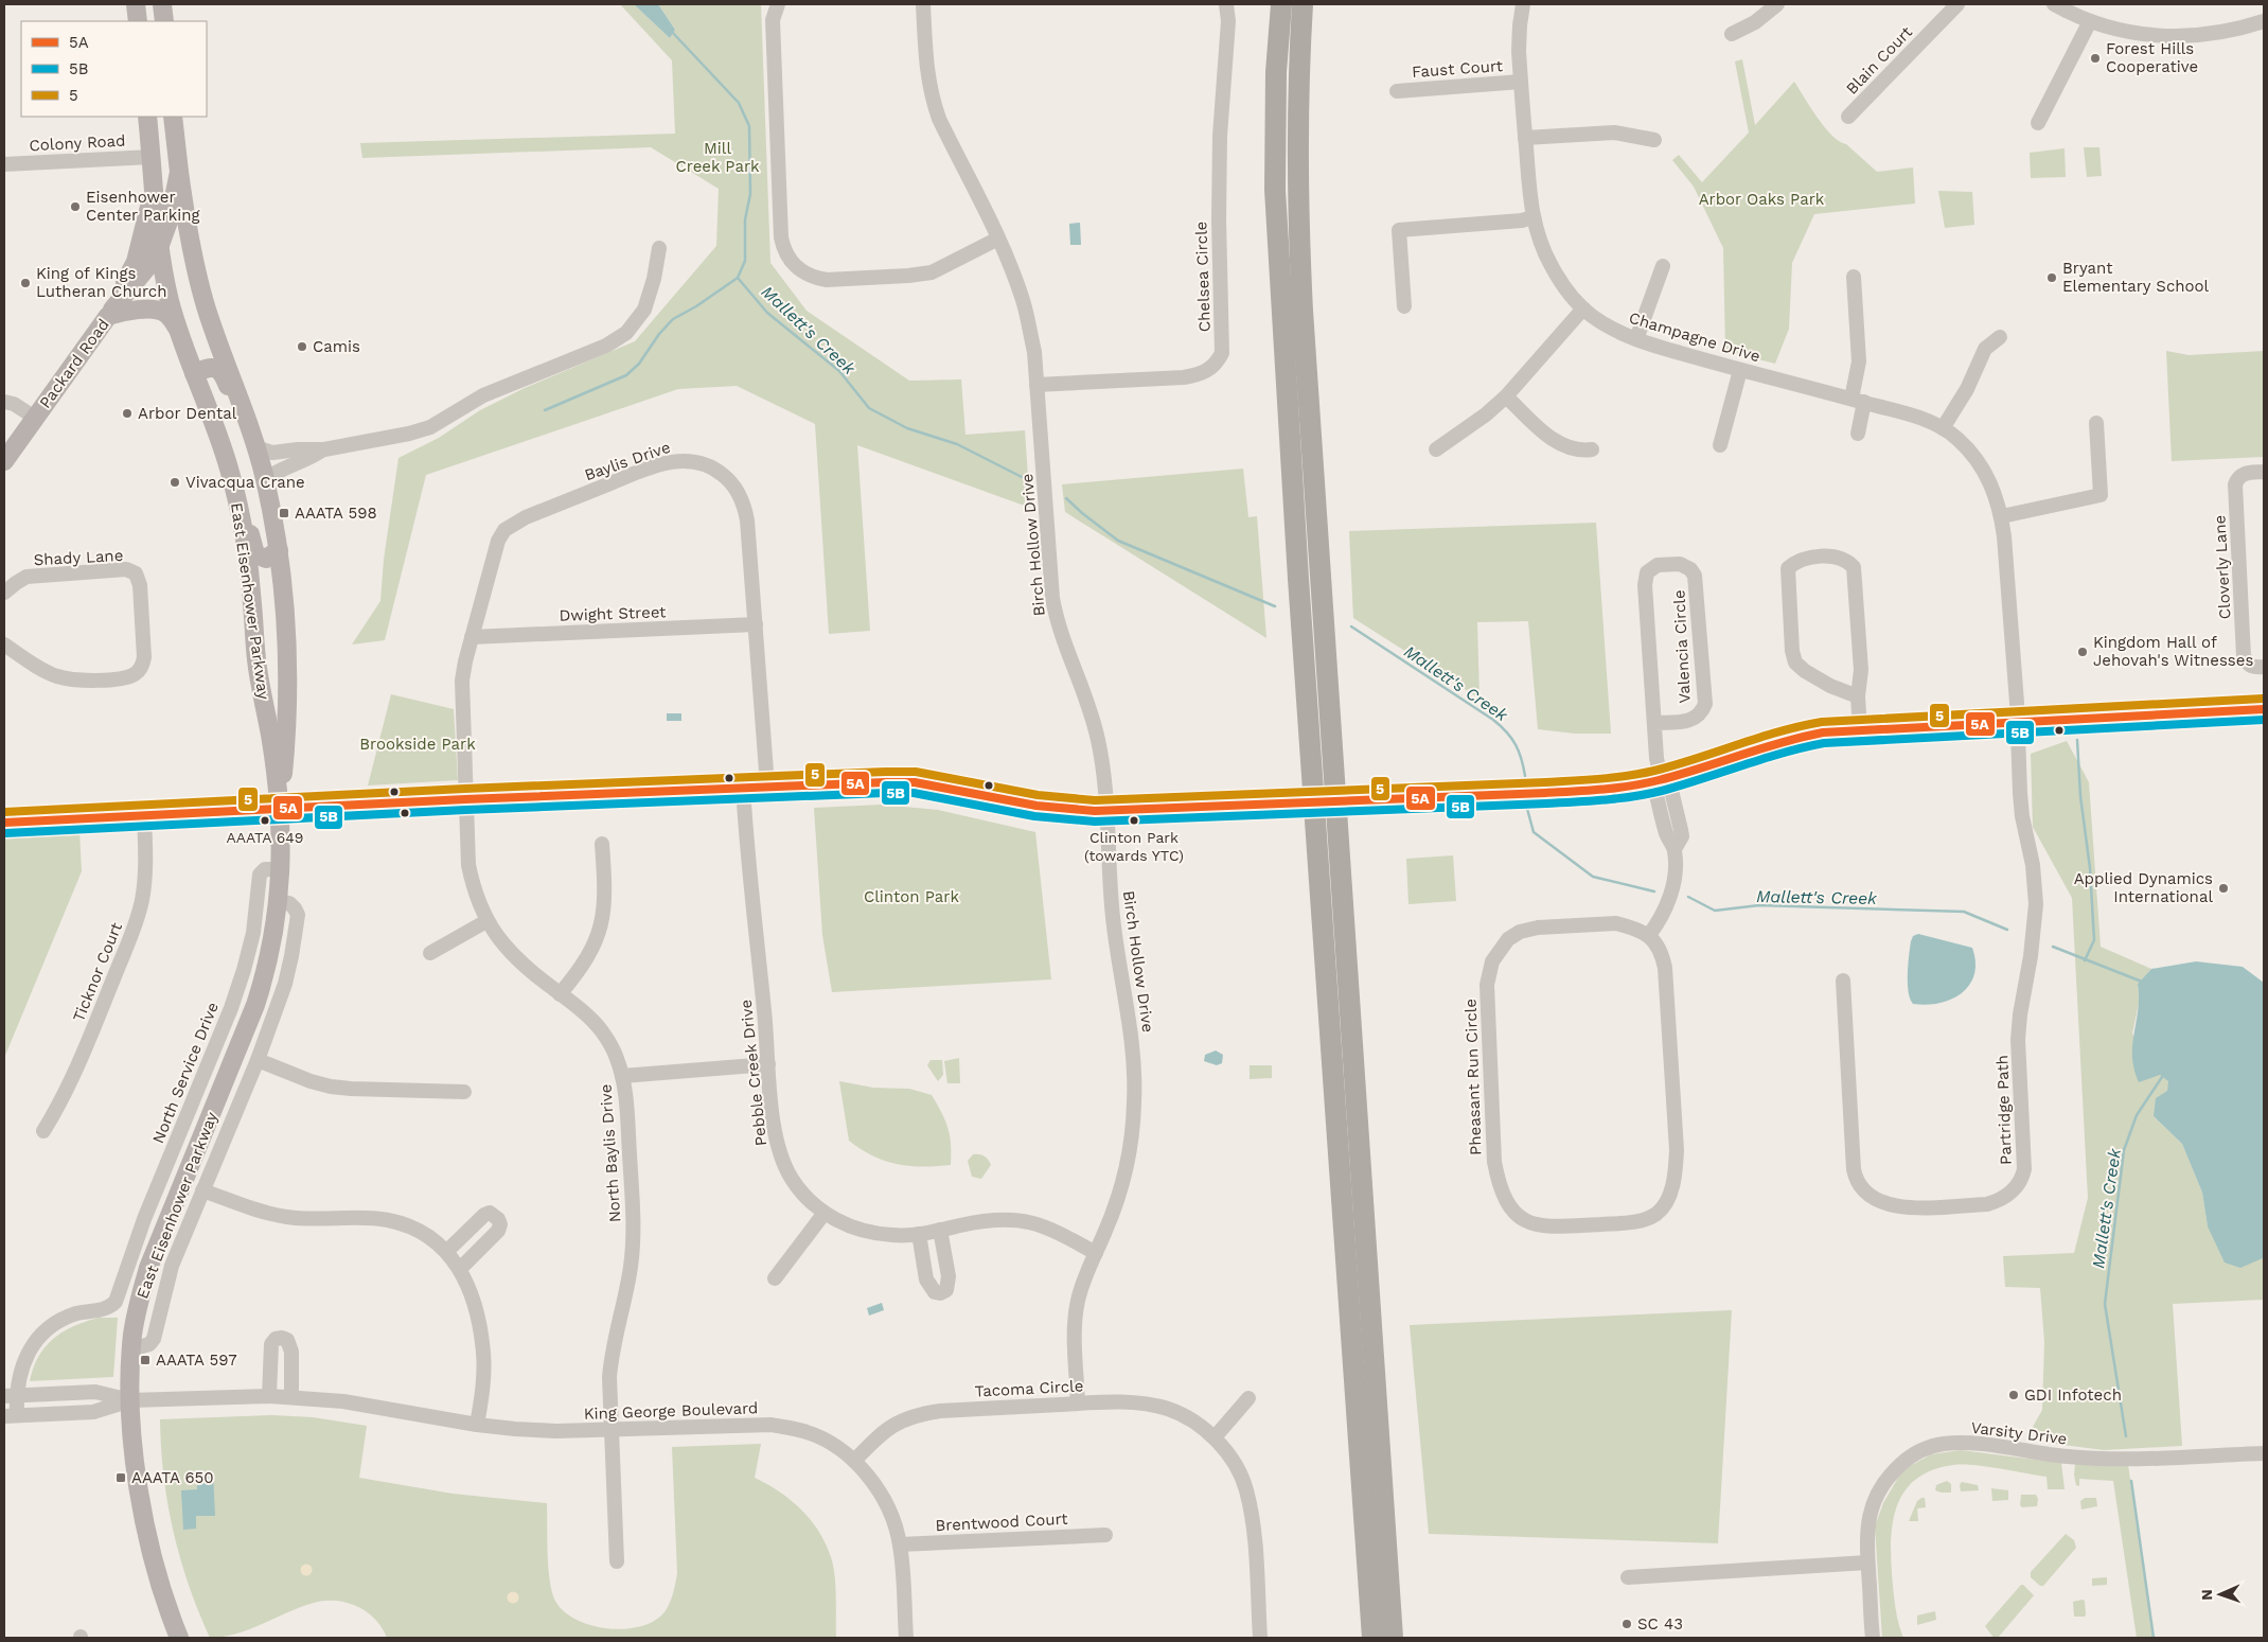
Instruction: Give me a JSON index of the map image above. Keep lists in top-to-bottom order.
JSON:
{
  "streets": {
    "main road": ["Packard Road", "East Eisenhower Parkway"],
    "street": [
      "Blain Court",
      "Faust Court",
      "Colony Road",
      "Chelsea Circle",
      "Champagne Drive",
      "Baylis Drive",
      "Birch Hollow Drive",
      "Shady Lane",
      "Cloverly Lane",
      "Dwight Street",
      "Valencia Circle",
      "Ticknor Court",
      "North Service Drive",
      "Pebble Creek Drive",
      "Pheasant Run Circle",
      "Partridge Path",
      "North Baylis Drive",
      "Tacoma Circle",
      "King George Boulevard",
      "Varsity Drive",
      "Brentwood Court"
    ]
  },
  "crossings": [
    ["Faust Court", "Champagne Drive"],
    ["Chelsea Circle", "Birch Hollow Drive"],
    ["Champagne Drive", "Partridge Path"],
    ["Packard Road", "East Eisenhower Parkway"],
    ["Baylis Drive", "Dwight Street"],
    ["Baylis Drive", "North Baylis Drive"],
    ["Birch Hollow Drive", "Pebble Creek Drive"],
    ["Birch Hollow Drive", "Tacoma Circle"],
    ["East Eisenhower Parkway", "North Service Drive"],
    ["East Eisenhower Parkway", "King George Boulevard"],
    ["Valencia Circle", "Pheasant Run Circle"],
    ["North Service Drive", "King George Boulevard"],
    ["North Baylis Drive", "King George Boulevard"],
    ["Tacoma Circle", "King George Boulevard"],
    ["King George Boulevard", "Brentwood Court"]
  ],
  "water": ["Mallett's Creek"],
  "parks": [
    "Mill Creek Park",
    "Arbor Oaks Park",
    "Brookside Park",
    "Clinton Park"
  ],
  "places": {
    "other": [
      "Forest Hills Cooperative",
      "Eisenhower Center Parking",
      "Bryant Elementary School",
      "King of Kings Lutheran Church",
      "Camis",
      "Arbor Dental",
      "Vivacqua Crane",
      "Kingdom Hall of Jehovah's Witnesses",
      "AAATA 649",
      "Clinton Park (towards YTC)",
      "Applied Dynamics International",
      "GDI Infotech",
      "SC 43"
    ],
    "transit": ["AAATA 598", "AAATA 597", "AAATA 650"]
  },
  "lines": ["transit line 5", "transit line 5A", "transit line 5B"],
  "legend": ["5A", "5B", "5"],
  "north": "left"
}
